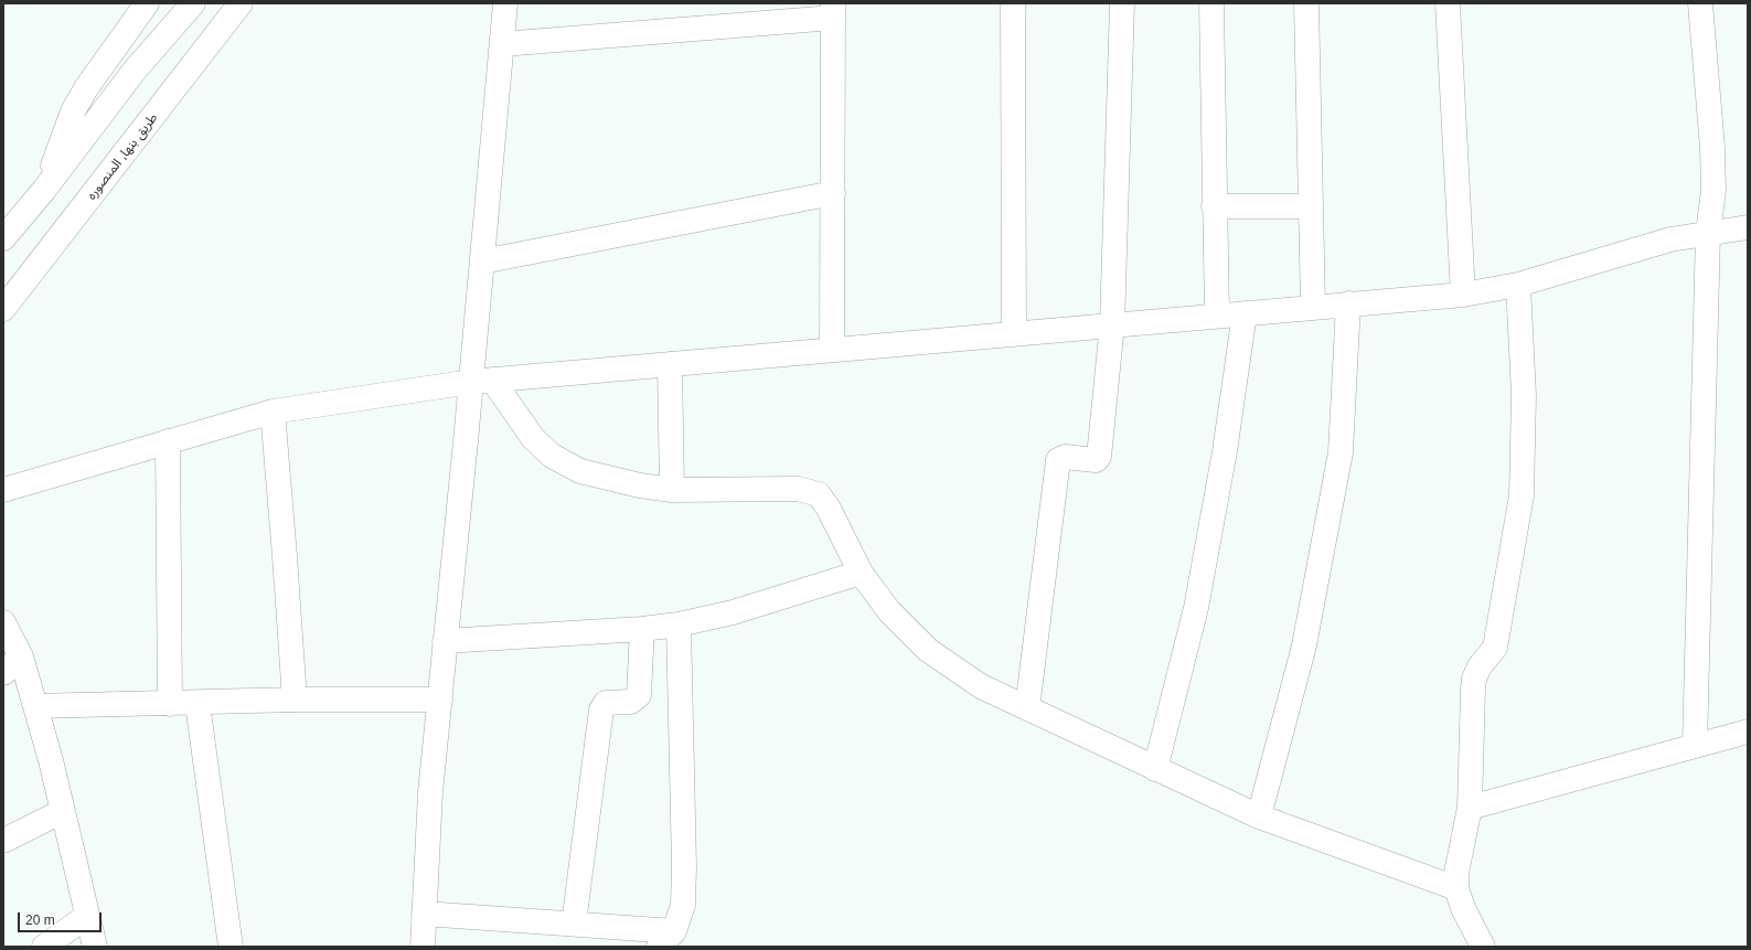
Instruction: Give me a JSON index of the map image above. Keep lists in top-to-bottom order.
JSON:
{
  "streets": {
    "main road": ["طريق بنها, المنصوره"]
  },
  "scale_bar": "20 m"
}
